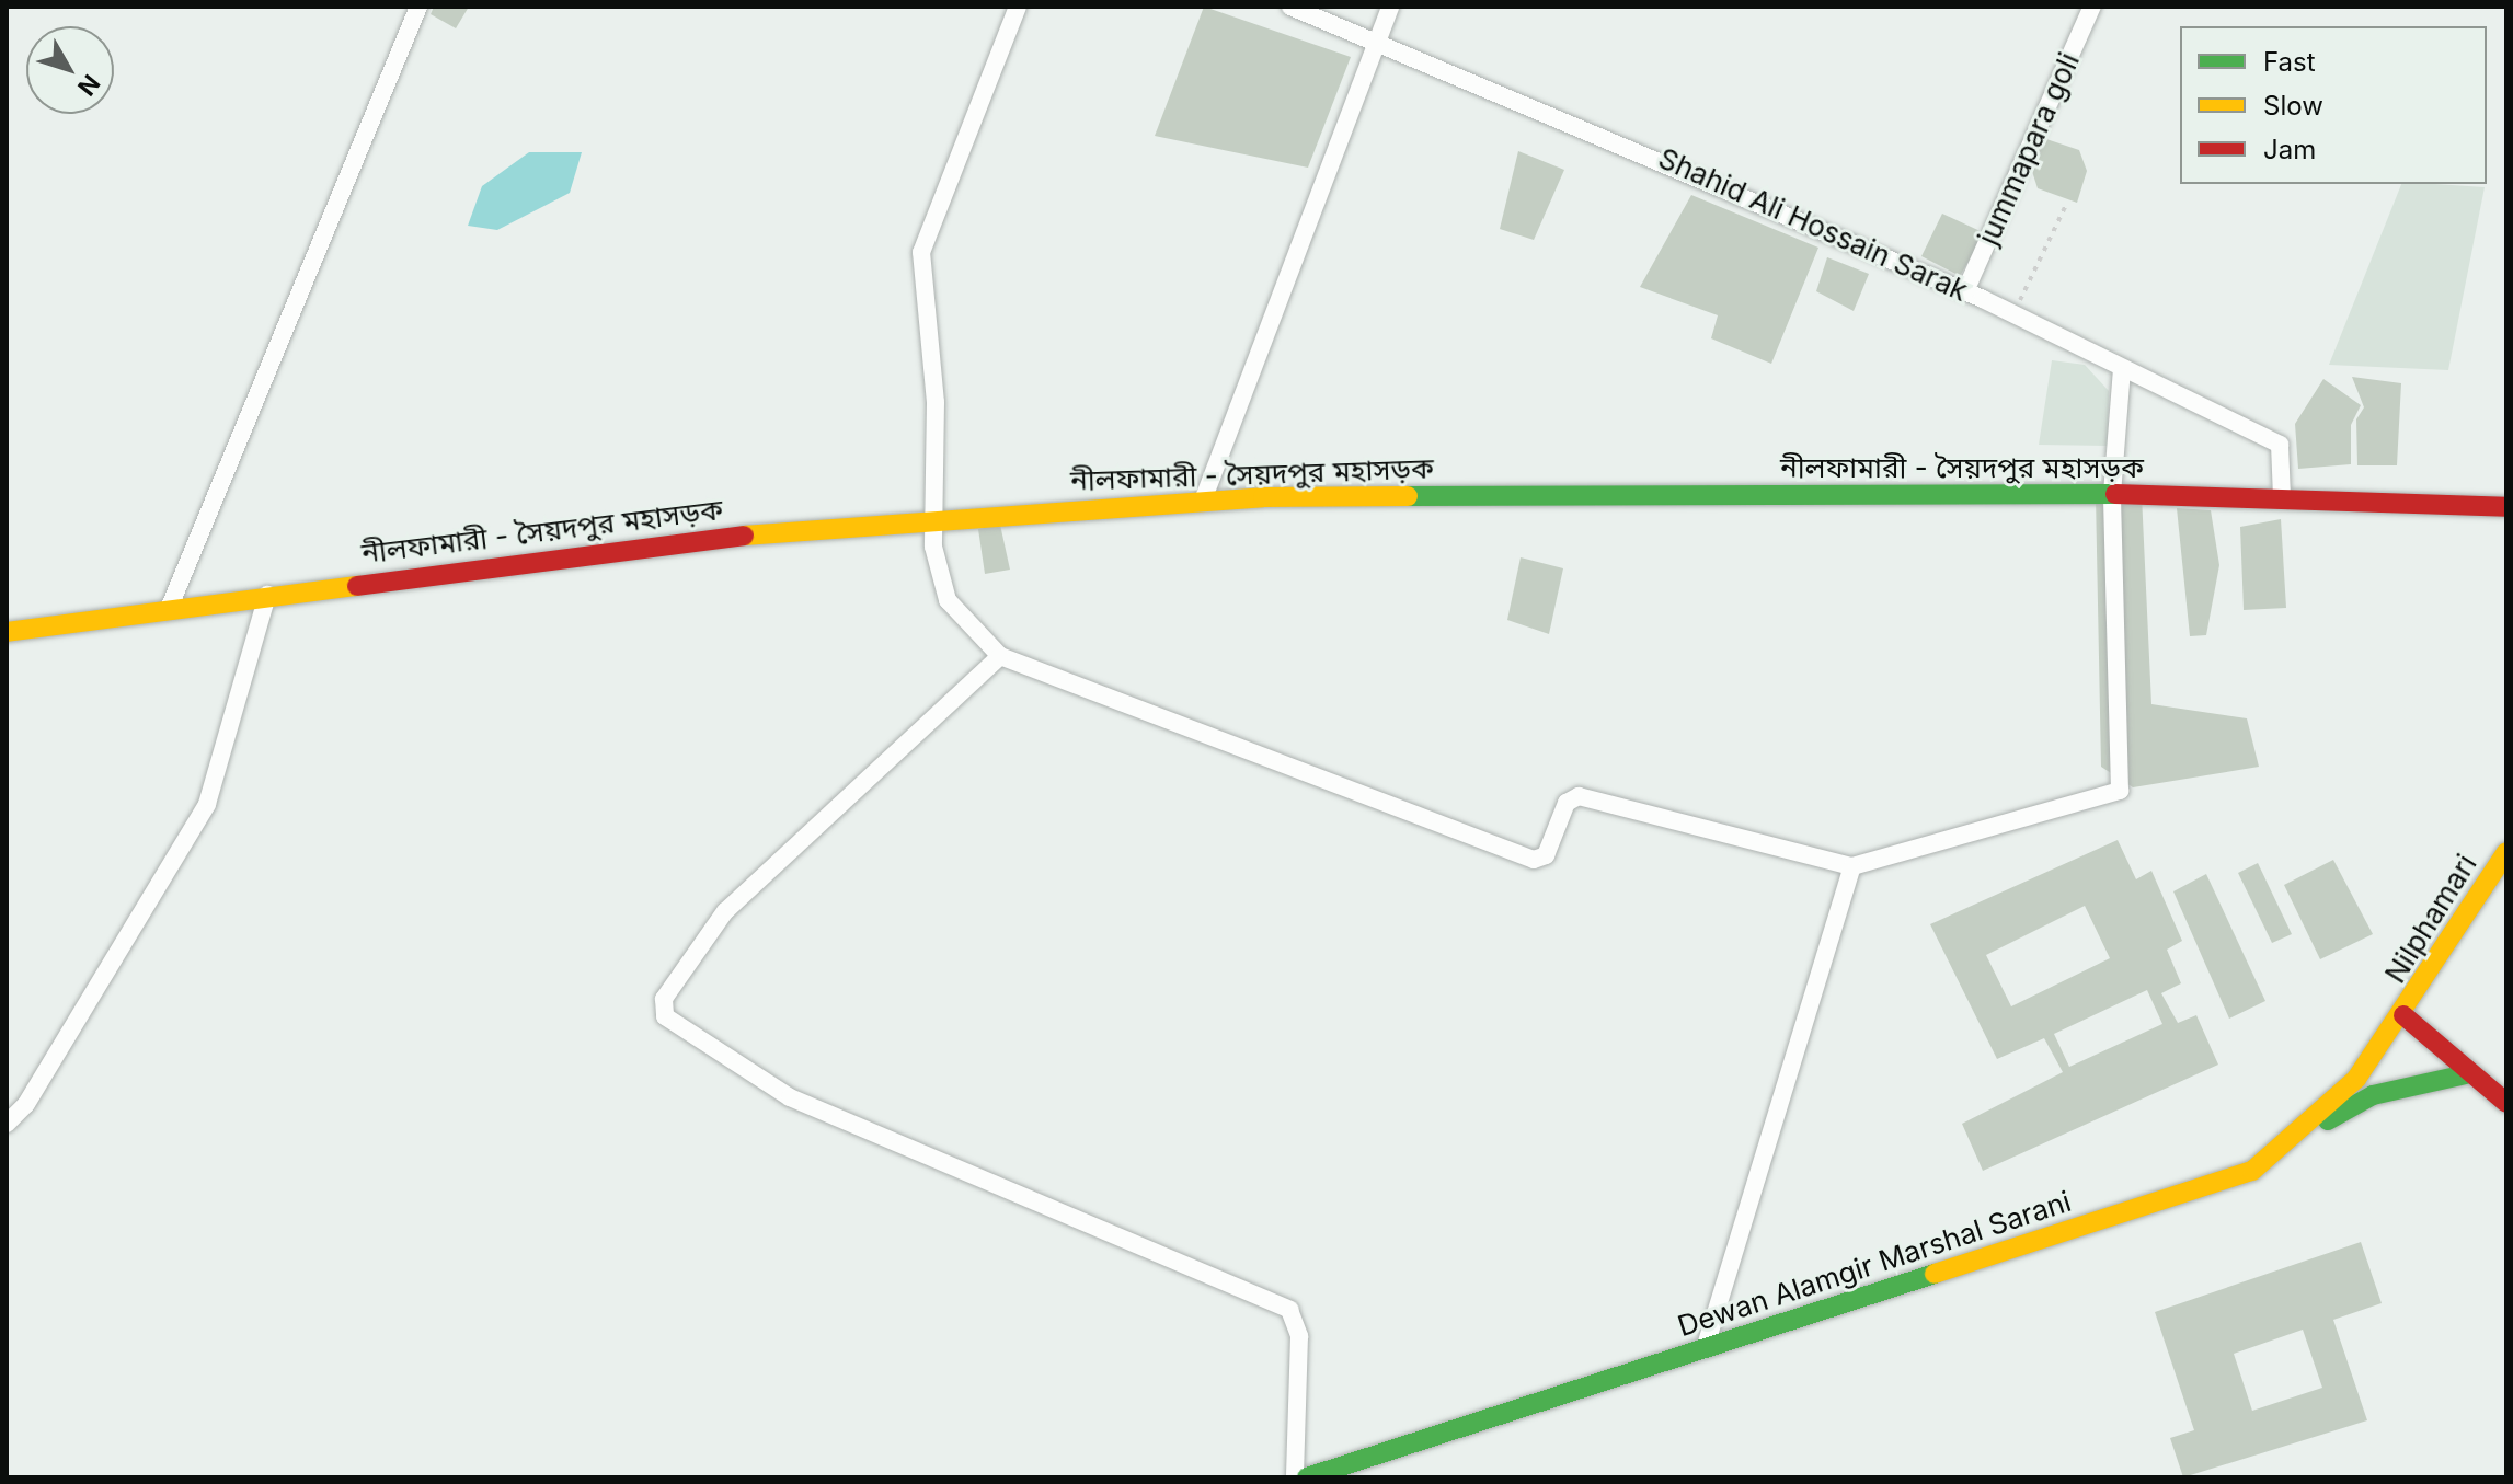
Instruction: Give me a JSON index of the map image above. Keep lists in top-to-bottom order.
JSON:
{
  "streets": {
    "main road": ["নীলফামারী - সৈয়দপুর মহাসড়ক", "Nilphamari", "Dewan Alamgir Marshal Sarani"],
    "street": ["jummapara goli", "Shahid Ali Hossain Sarak"]
  },
  "crossings": [
    ["jummapara goli", "Shahid Ali Hossain Sarak"],
    ["Shahid Ali Hossain Sarak", "নীলফামারী - সৈয়দপুর মহাসড়ক"],
    ["Nilphamari", "Dewan Alamgir Marshal Sarani"]
  ],
  "legend": ["Fast", "Slow", "Jam"],
  "north": "bottom right"
}
